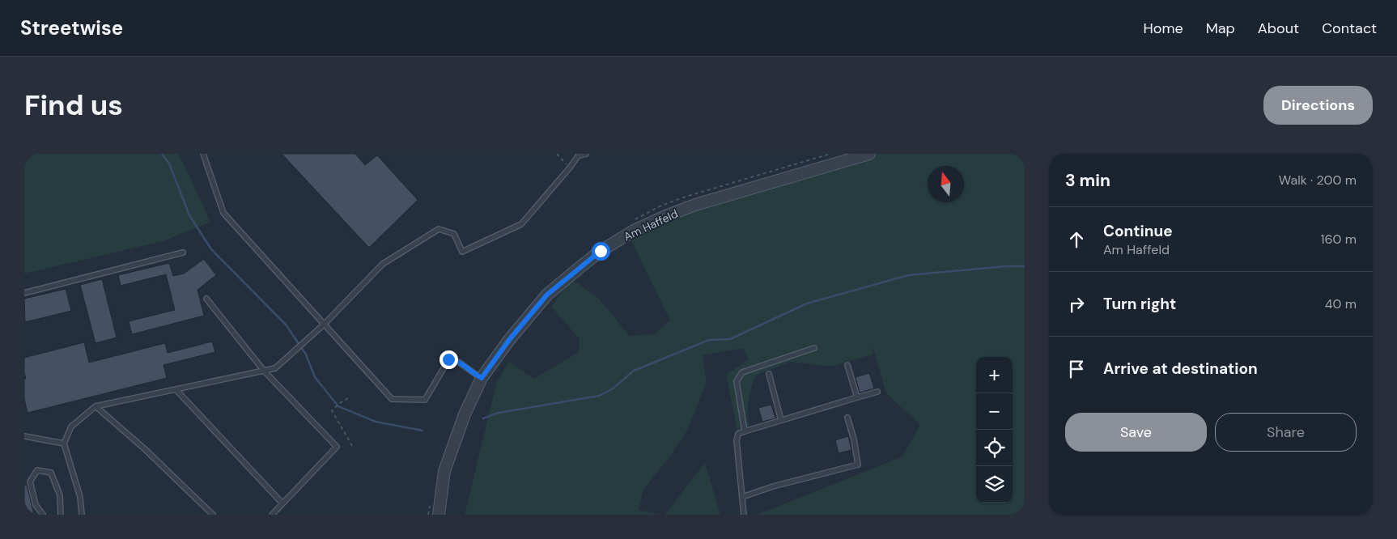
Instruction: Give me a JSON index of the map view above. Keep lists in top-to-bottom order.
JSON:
{
  "streets": {
    "street": ["Am Haffeld"]
  },
  "north": "top",
  "page": {
    "header": "Streetwise",
    "nav": [
      "Home",
      "Map",
      "About",
      "Contact"
    ],
    "buttons": [
      "Directions",
      ["Save", "Share"]
    ],
    "title": "Find us",
    "heading": ["3 min", "Walk · 200 m"],
    "list": [
      ["Continue", "Am Haffeld", "160 m"],
      ["Turn right", "40 m"],
      "Arrive at destination"
    ],
    "map_buttons": ["+", "−"]
  }
}
